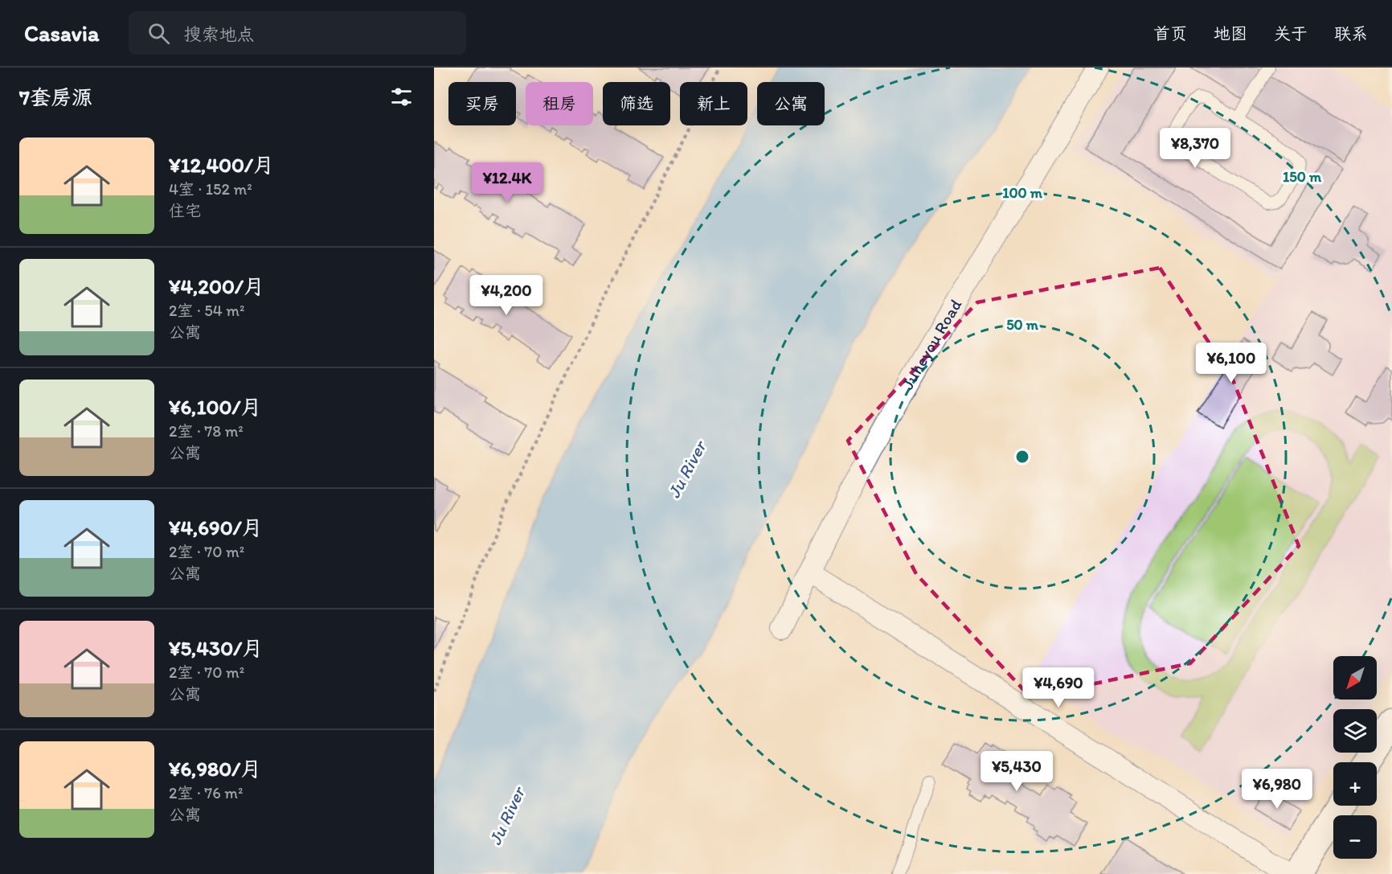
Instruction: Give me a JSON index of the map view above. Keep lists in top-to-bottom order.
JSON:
{
  "streets": {
    "street": ["Juheyou Road"]
  },
  "water": ["Ju River"],
  "north": "bottom left",
  "page": {
    "header": "Casavia",
    "search": "搜索地点",
    "nav": [
      "首页",
      "地图",
      "关于",
      "联系"
    ],
    "heading": "7套房源",
    "chip": [
      "买房",
      "租房",
      "筛选",
      "新上",
      "公寓"
    ],
    "list": [
      {
        "name": "¥12,400/月",
        "note": "4室 · 152 m² · 住宅"
      },
      {
        "name": "¥4,200/月",
        "note": "2室 · 54 m² · 公寓"
      },
      {
        "name": "¥6,100/月",
        "note": "2室 · 78 m² · 公寓"
      },
      {
        "name": "¥4,690/月",
        "note": "2室 · 70 m² · 公寓"
      },
      {
        "name": "¥5,430/月",
        "note": "2室 · 70 m² · 公寓"
      },
      {
        "name": "¥6,980/月",
        "note": "2室 · 76 m² · 公寓"
      }
    ],
    "price": [
      "¥8,370",
      "¥12.4K",
      "¥4,200",
      "¥6,100",
      "¥4,690",
      "¥5,430",
      "¥6,980"
    ],
    "map_buttons": ["+", "−"]
  },
  "rings": ["150 m", "100 m", "50 m"]
}
